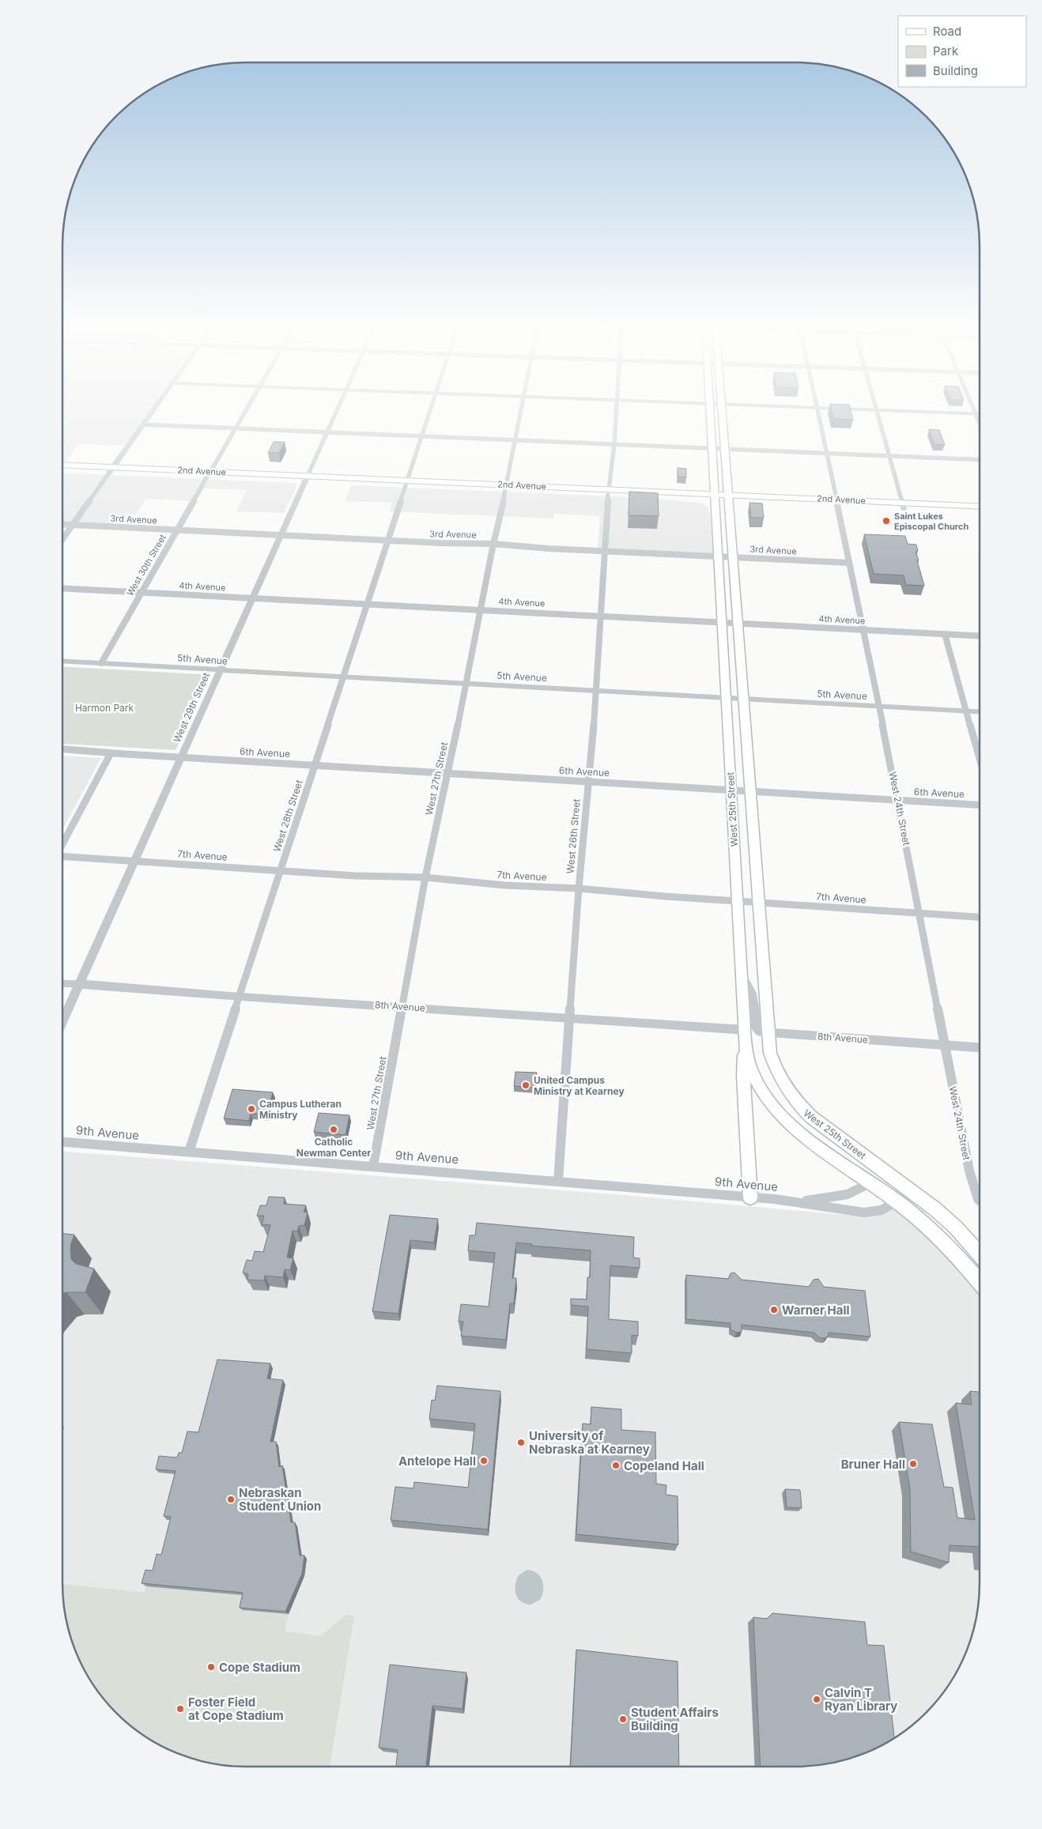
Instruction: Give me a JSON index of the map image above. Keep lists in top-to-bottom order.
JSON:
{
  "streets": {
    "main road": ["2nd Avenue", "West 25th Street"],
    "street": [
      "3rd Avenue",
      "West 30th Street",
      "4th Avenue",
      "5th Avenue",
      "West 29th Street",
      "6th Avenue",
      "West 27th Street",
      "West 24th Street",
      "West 28th Street",
      "West 26th Street",
      "7th Avenue",
      "8th Avenue",
      "9th Avenue"
    ]
  },
  "crossings": [
    ["2nd Avenue", "West 30th Street"],
    ["2nd Avenue", "West 29th Street"],
    ["2nd Avenue", "West 27th Street"],
    ["2nd Avenue", "West 24th Street"],
    ["2nd Avenue", "West 25th Street"],
    ["2nd Avenue", "West 28th Street"],
    ["2nd Avenue", "West 26th Street"],
    ["3rd Avenue", "West 30th Street"],
    ["3rd Avenue", "West 29th Street"],
    ["3rd Avenue", "West 27th Street"],
    ["3rd Avenue", "West 24th Street"],
    ["3rd Avenue", "West 25th Street"],
    ["3rd Avenue", "West 28th Street"],
    ["3rd Avenue", "West 26th Street"],
    ["West 30th Street", "4th Avenue"],
    ["West 30th Street", "5th Avenue"],
    ["4th Avenue", "West 29th Street"],
    ["4th Avenue", "West 27th Street"],
    ["4th Avenue", "West 24th Street"],
    ["4th Avenue", "West 25th Street"],
    ["4th Avenue", "West 28th Street"],
    ["4th Avenue", "West 26th Street"],
    ["5th Avenue", "West 29th Street"],
    ["5th Avenue", "West 27th Street"],
    ["5th Avenue", "West 24th Street"],
    ["5th Avenue", "West 25th Street"],
    ["5th Avenue", "West 28th Street"],
    ["5th Avenue", "West 26th Street"],
    ["West 29th Street", "6th Avenue"],
    ["West 29th Street", "7th Avenue"],
    ["West 29th Street", "8th Avenue"],
    ["6th Avenue", "West 27th Street"],
    ["6th Avenue", "West 24th Street"],
    ["6th Avenue", "West 25th Street"],
    ["6th Avenue", "West 28th Street"],
    ["6th Avenue", "West 26th Street"],
    ["West 27th Street", "7th Avenue"],
    ["West 27th Street", "8th Avenue"],
    ["West 27th Street", "9th Avenue"],
    ["West 24th Street", "7th Avenue"],
    ["West 24th Street", "8th Avenue"],
    ["West 25th Street", "7th Avenue"],
    ["West 25th Street", "8th Avenue"],
    ["West 25th Street", "9th Avenue"],
    ["West 28th Street", "7th Avenue"],
    ["West 28th Street", "8th Avenue"],
    ["West 28th Street", "9th Avenue"],
    ["West 26th Street", "7th Avenue"],
    ["West 26th Street", "8th Avenue"],
    ["West 26th Street", "9th Avenue"]
  ],
  "parks": ["Harmon Park"],
  "places": [
    "Saint Lukes Episcopal Church",
    "United Campus Ministry at Kearney",
    "Campus Lutheran Ministry",
    "Catholic Newman Center",
    "Warner Hall",
    "University of Nebraska at Kearney",
    "Antelope Hall",
    "Bruner Hall",
    "Copeland Hall",
    "Nebraskan Student Union",
    "Cope Stadium",
    "Calvin T Ryan Library",
    "Foster Field at Cope Stadium",
    "Student Affairs Building"
  ],
  "legend": ["Road", "Park", "Building"]
}
